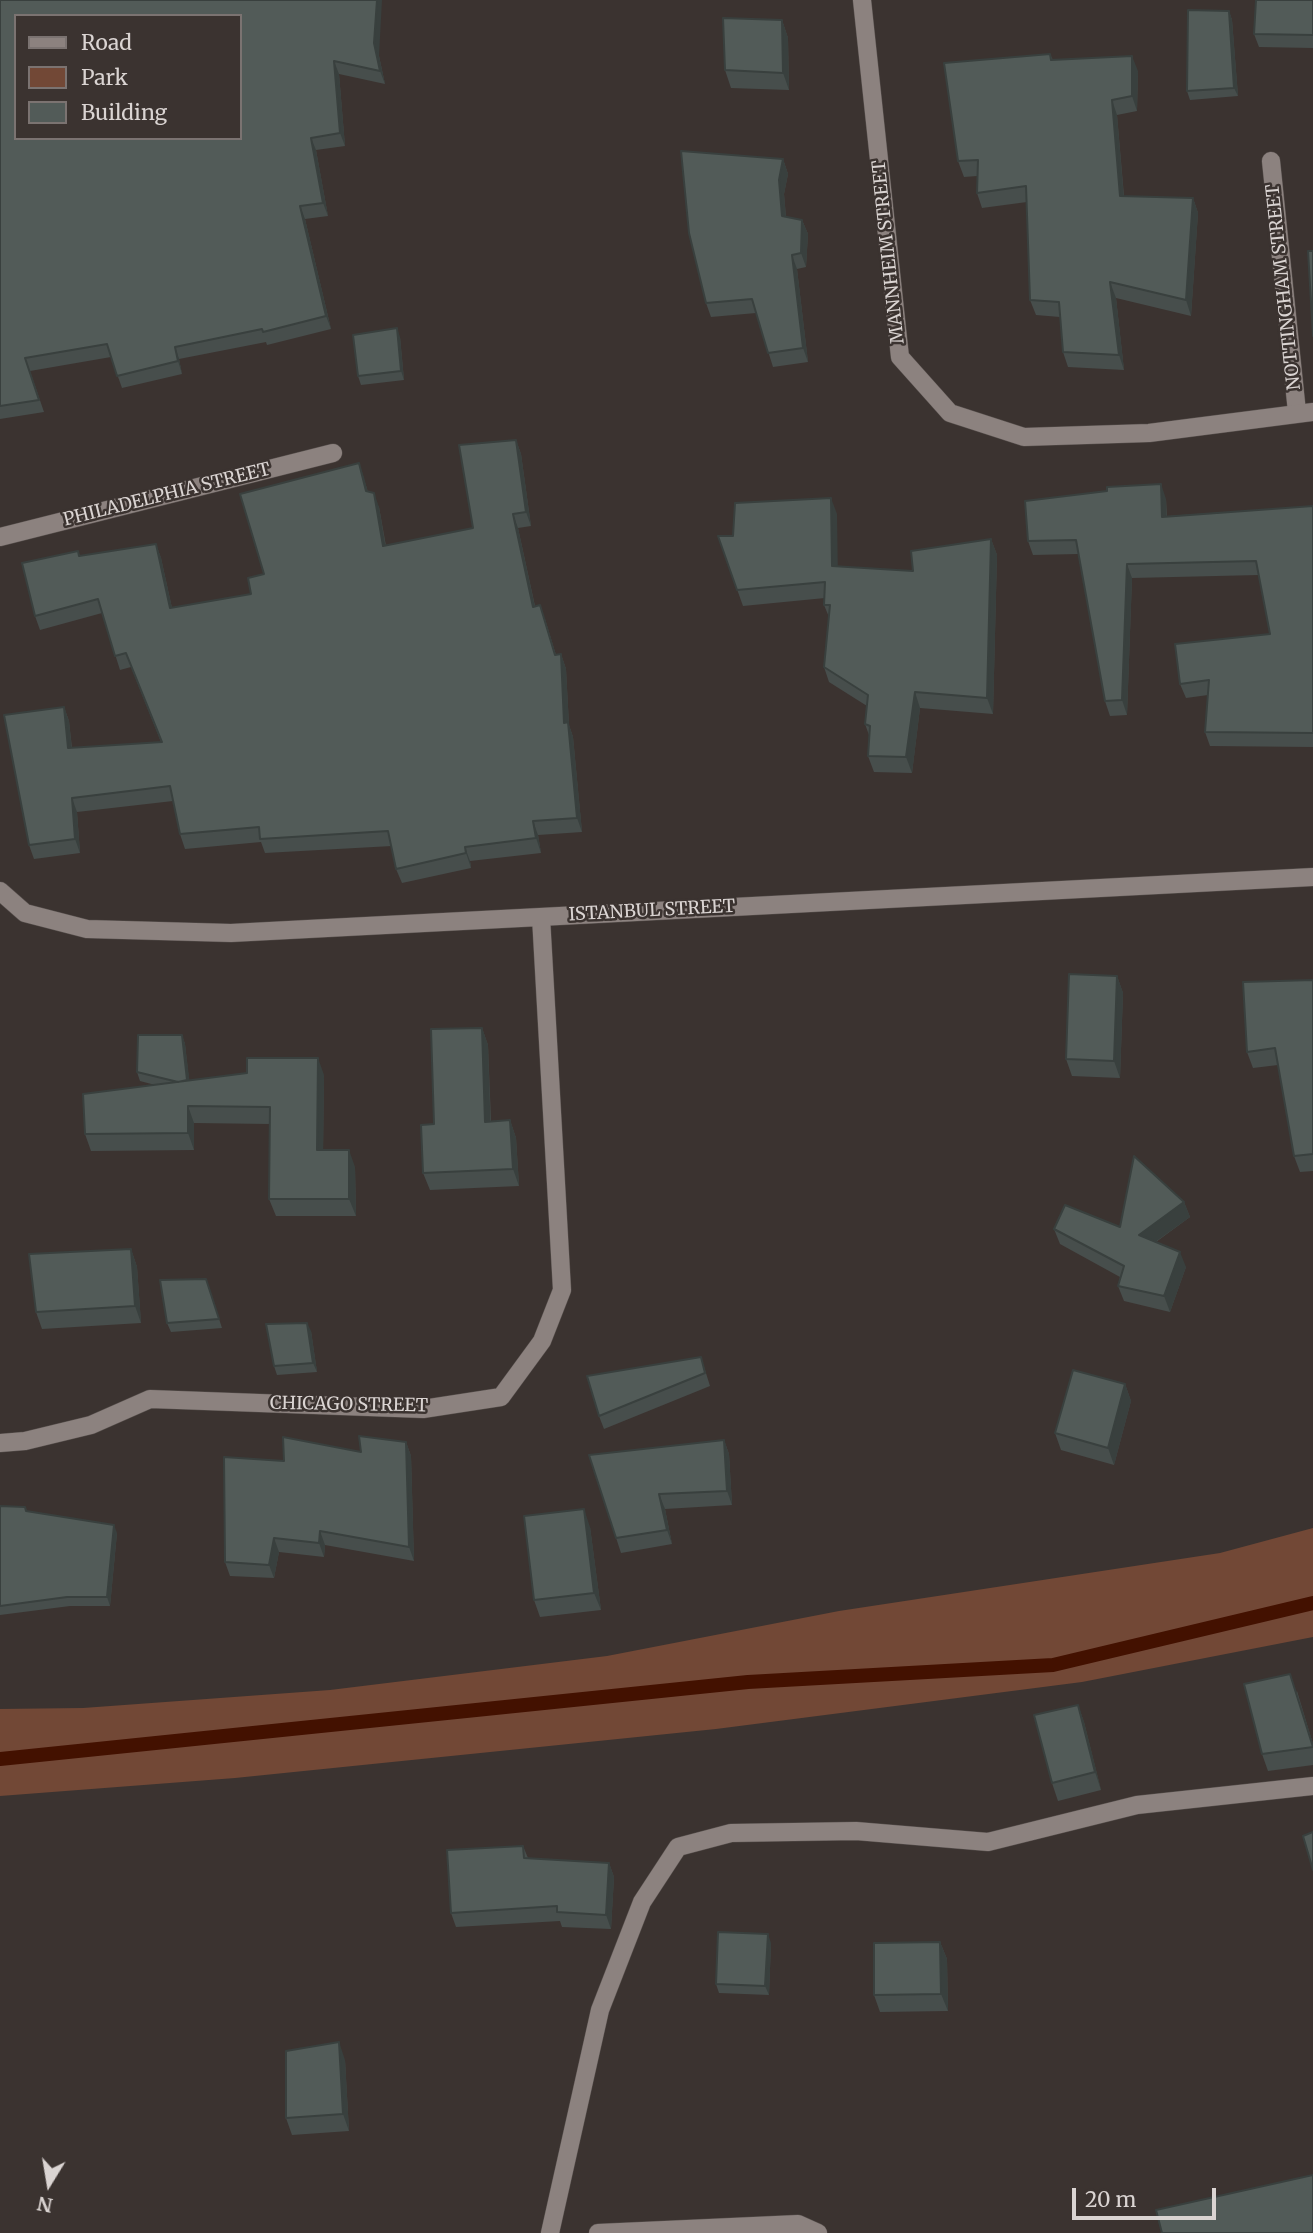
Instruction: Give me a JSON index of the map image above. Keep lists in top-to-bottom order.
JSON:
{
  "streets": {
    "street": [
      "MANNHEIM STREET",
      "NOTTINGHAM STREET",
      "PHILADELPHIA STREET",
      "ISTANBUL STREET",
      "CHICAGO STREET"
    ]
  },
  "crossings": [
    ["MANNHEIM STREET", "NOTTINGHAM STREET"],
    ["ISTANBUL STREET", "CHICAGO STREET"]
  ],
  "legend": ["Road", "Park", "Building"],
  "scale_bar": "20 m",
  "north": "bottom"
}
